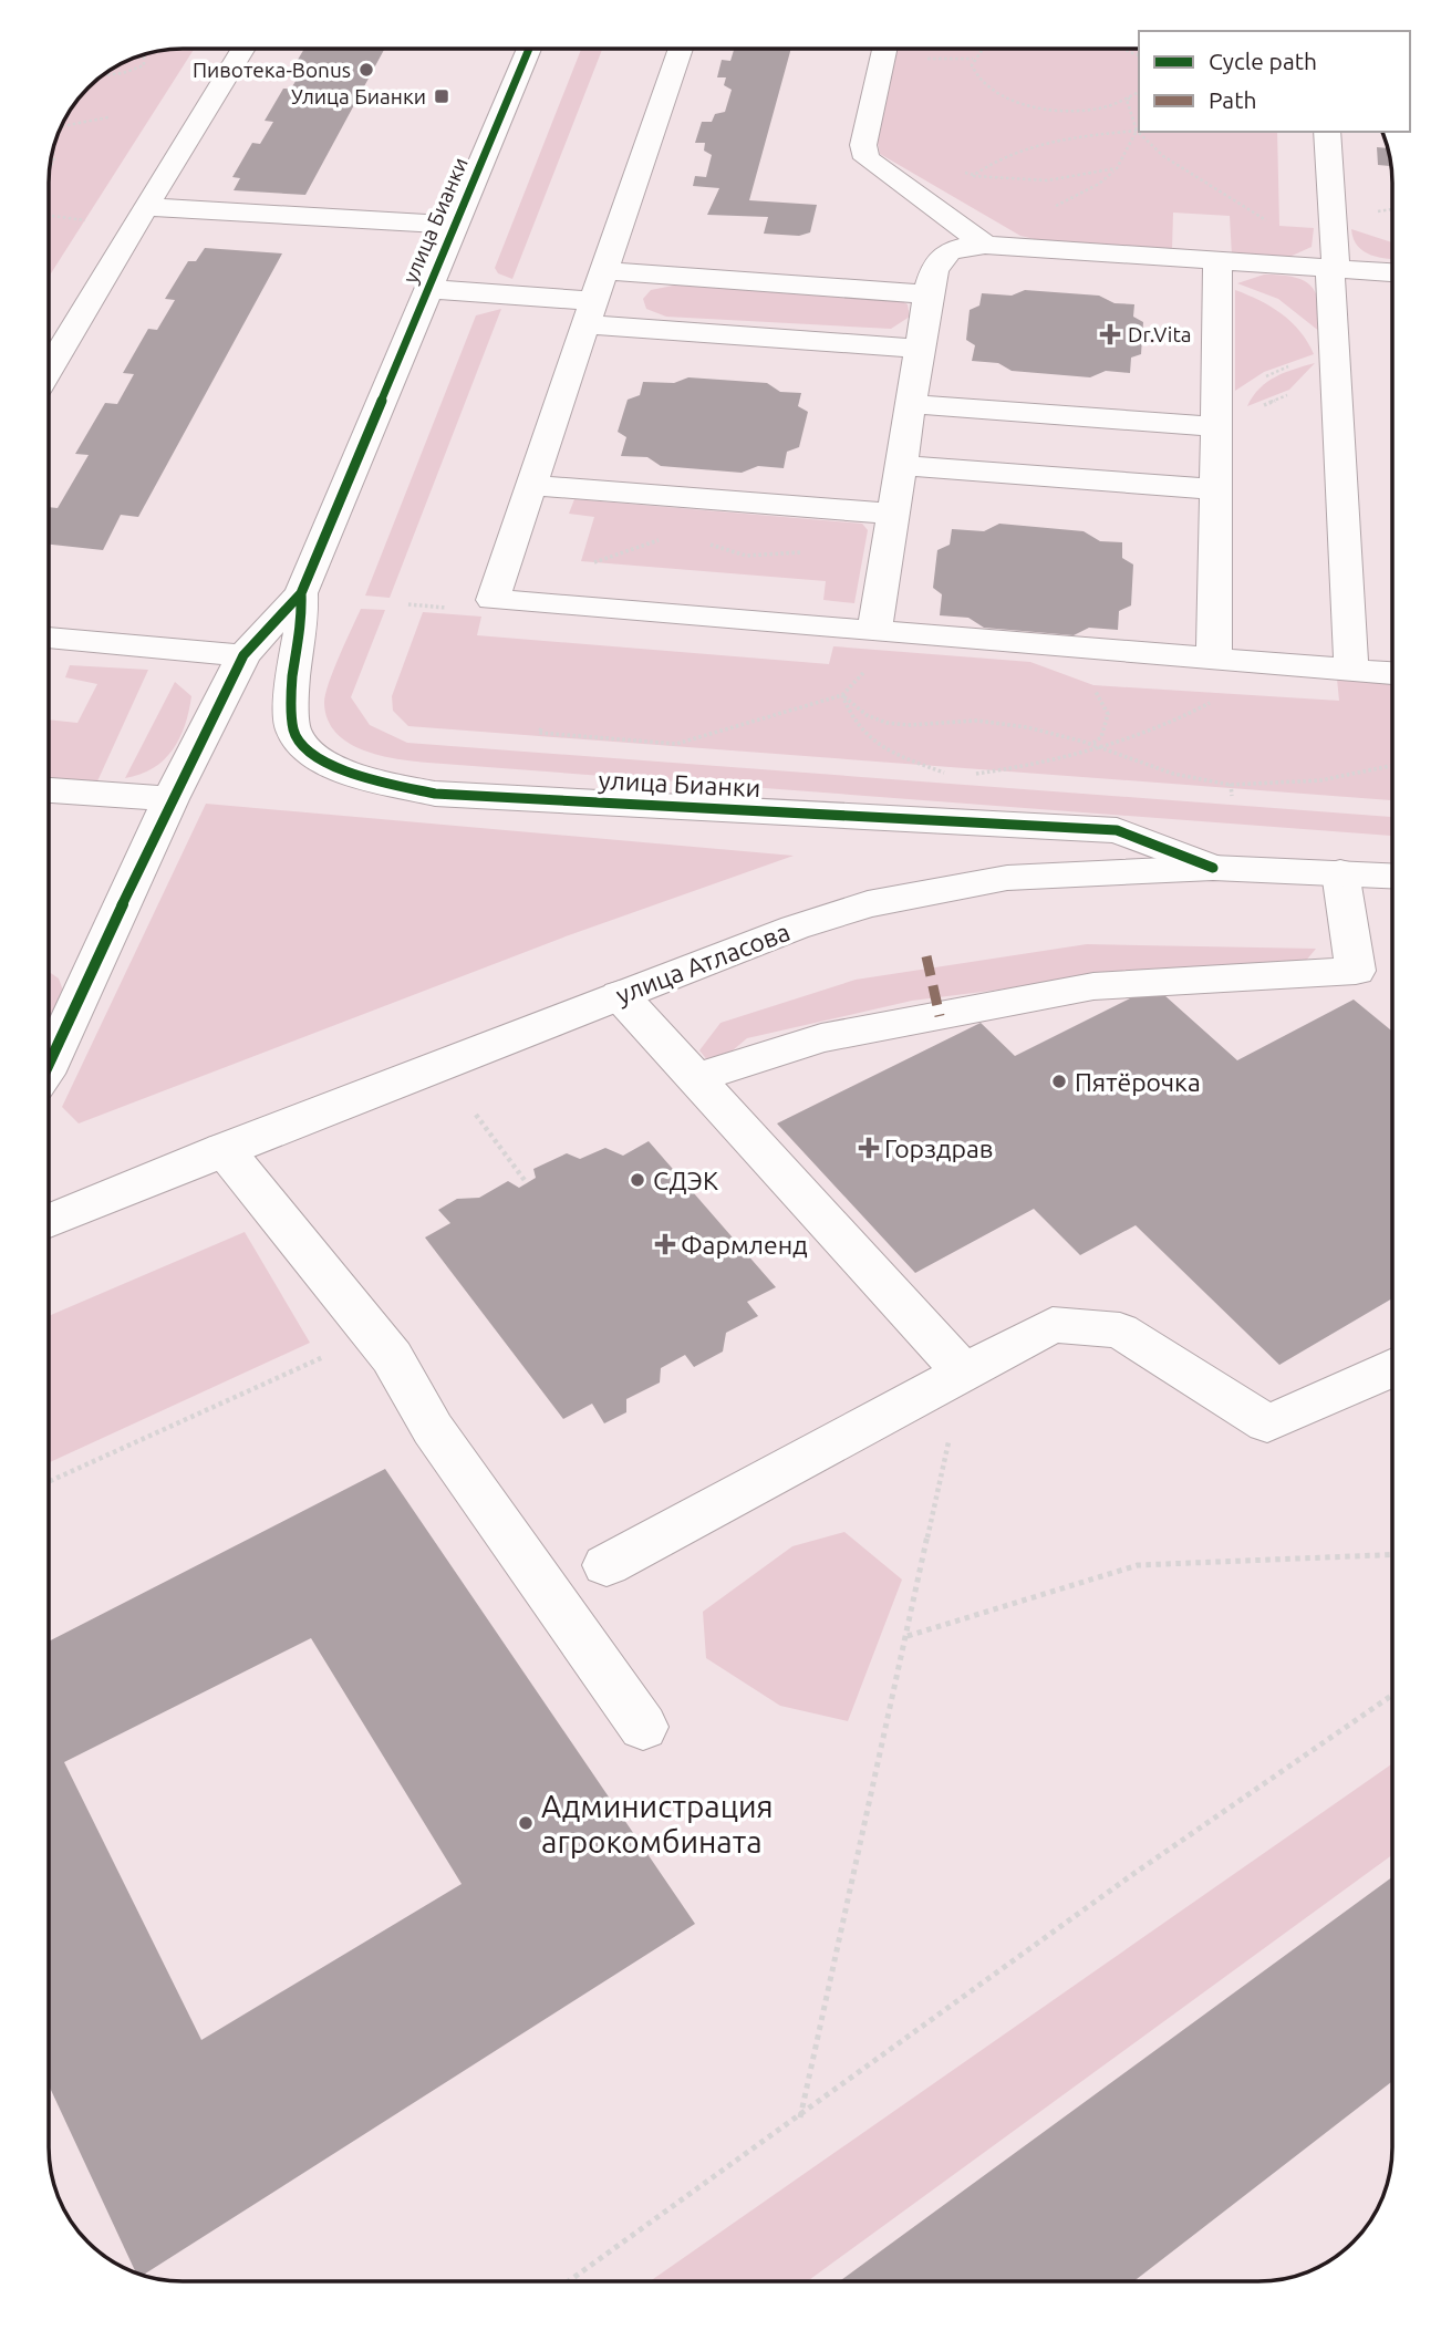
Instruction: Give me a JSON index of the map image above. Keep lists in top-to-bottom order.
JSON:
{
  "streets": {
    "street": ["улица Бианки", "улица Атласова"]
  },
  "crossings": [
    ["улица Бианки", "улица Атласова"]
  ],
  "places": {
    "other": [
      "Пивотека-Bonus",
      "Пятёрочка",
      "СДЭК",
      "Администрация агрокомбината"
    ],
    "transit": ["Улица Бианки"],
    "health": ["Dr.Vita", "Горздрав", "Фармленд"]
  },
  "legend": ["Cycle path", "Path"]
}
